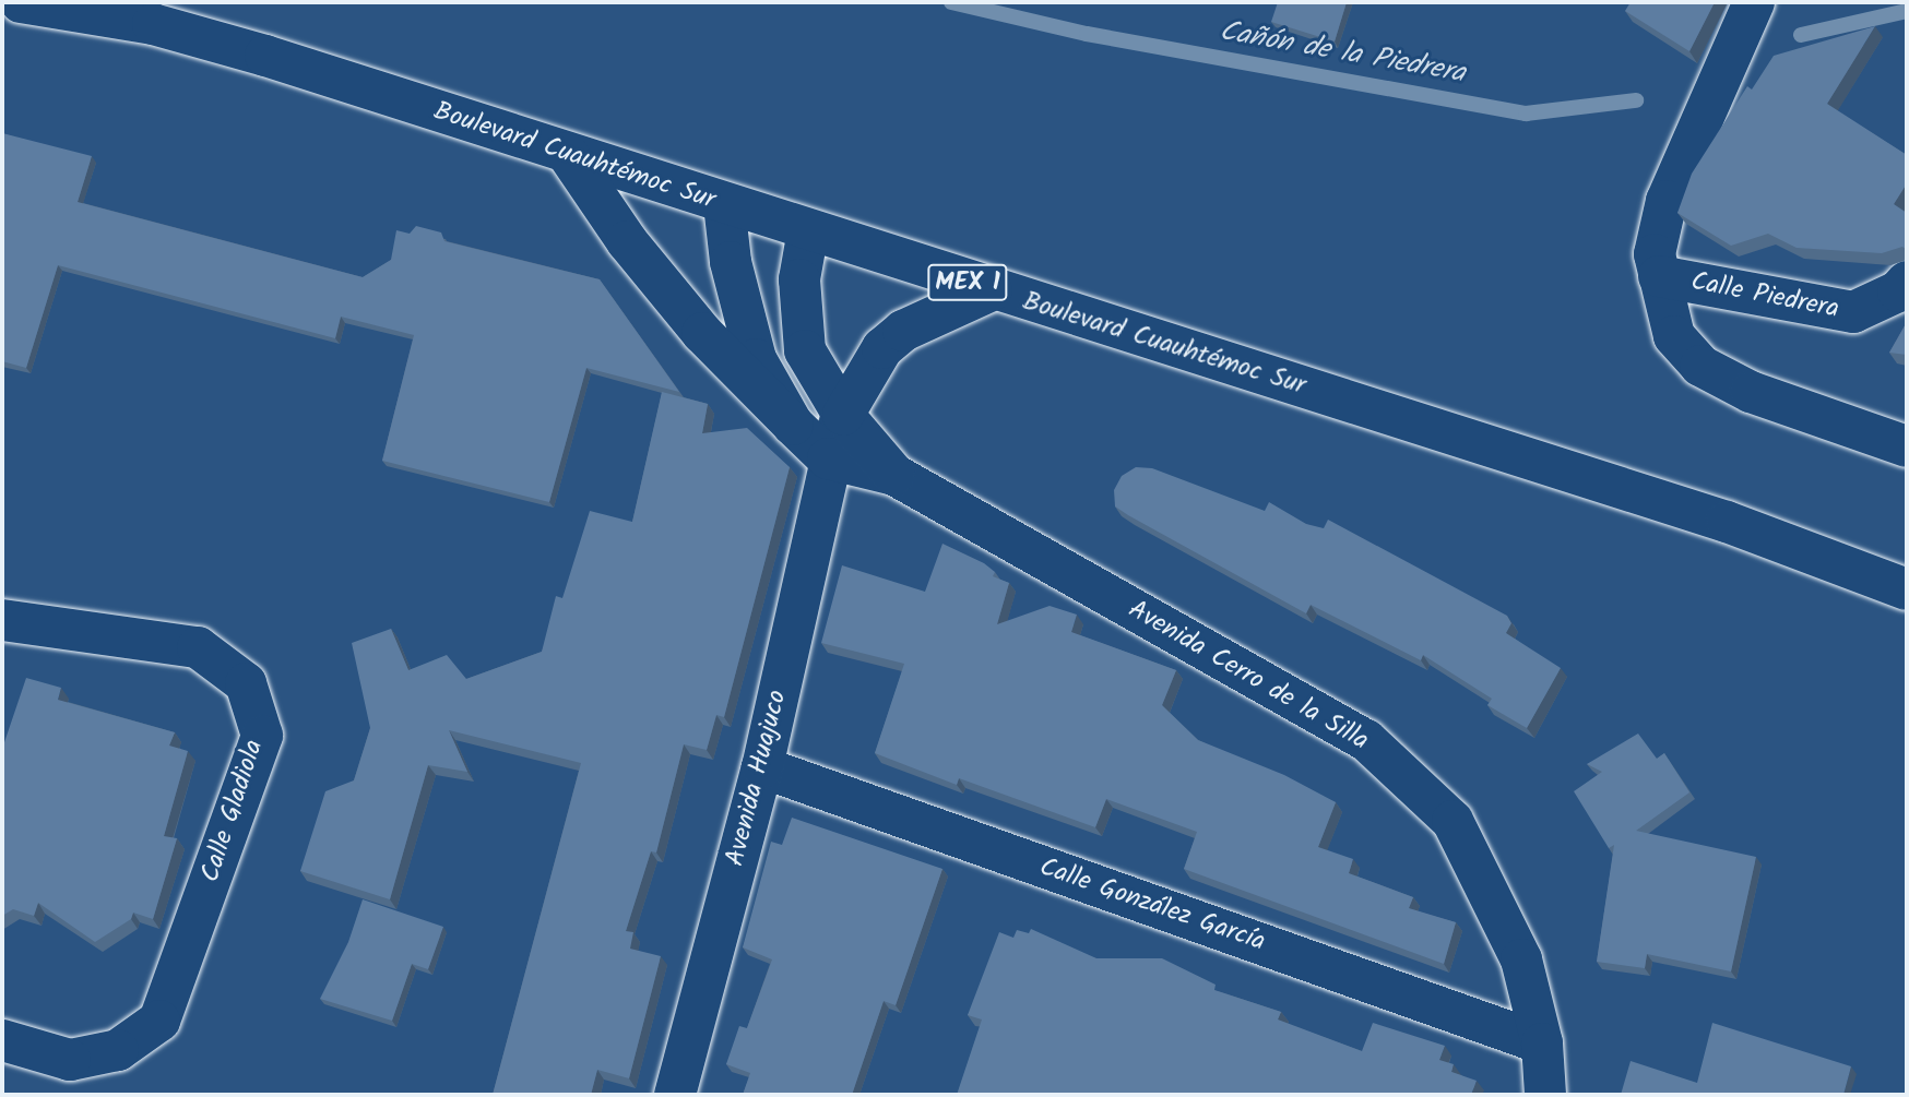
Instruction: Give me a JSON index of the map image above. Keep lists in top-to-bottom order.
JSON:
{
  "streets": {
    "main road": [
      "Boulevard Cuauhtémoc Sur",
      "MEX 1",
      "Calle Piedrera",
      "Avenida Cerro de la Silla",
      "Avenida Huajuco",
      "Calle Gladiola",
      "Calle González García"
    ]
  },
  "crossings": [
    ["Boulevard Cuauhtémoc Sur", "Avenida Huajuco"],
    ["Avenida Cerro de la Silla", "Avenida Huajuco"],
    ["Avenida Cerro de la Silla", "Calle González García"],
    ["Avenida Huajuco", "Calle González García"]
  ],
  "water": ["Cañón de la Piedrera"]
}
